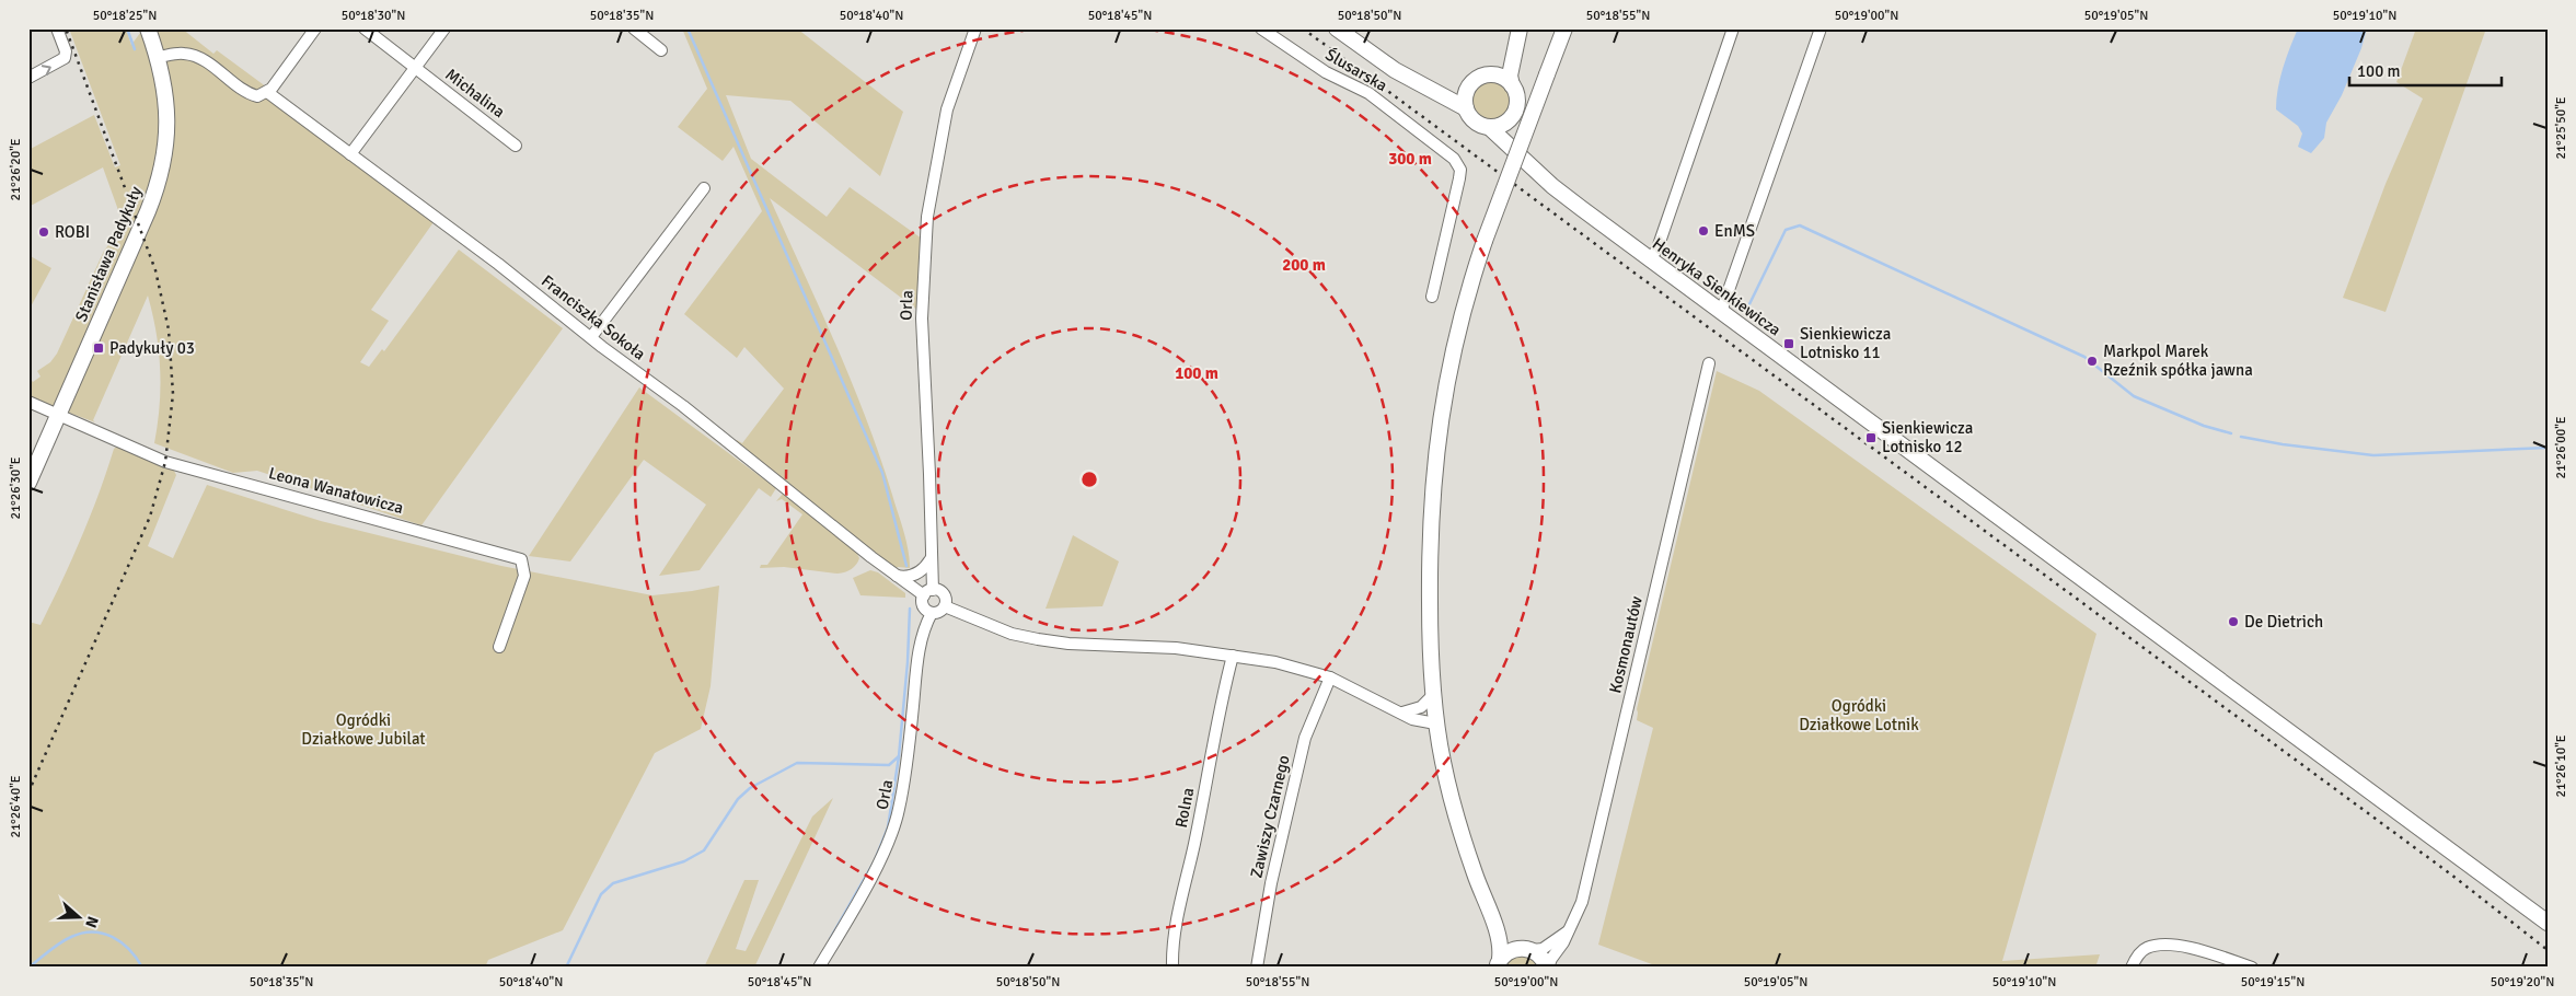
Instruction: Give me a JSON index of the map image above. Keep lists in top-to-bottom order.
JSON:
{
  "streets": {
    "main road": ["Stanisława Padykuły", "Henryka Sienkiewicza"],
    "street": [
      "Ślusarska",
      "Michalina",
      "Orla",
      "Franciszka Sokoła",
      "Leona Wanatowicza",
      "Kosmonautów",
      "Rolna",
      "Zawiszy Czarnego"
    ]
  },
  "crossings": [
    ["Stanisława Padykuły", "Leona Wanatowicza"],
    ["Orla", "Franciszka Sokoła"]
  ],
  "parks": ["Ogródki Działkowe Lotnik", "Ogródki Działkowe Jubilat"],
  "places": {
    "other": [
      "EnMS",
      "ROBI",
      "Markpol Marek Rzeźnik spółka jawna",
      "De Dietrich"
    ],
    "transit": ["Sienkiewicza Lotnisko 11", "Padykuły 03", "Sienkiewicza Lotnisko 12"]
  },
  "scale_bar": "100 m",
  "north": "right",
  "coordinates": [
    "50°18'25\"N",
    "50°18'30\"N",
    "50°18'35\"N",
    "50°18'40\"N",
    "50°18'45\"N",
    "50°18'50\"N",
    "50°18'55\"N",
    "50°19'00\"N",
    "50°19'05\"N",
    "50°19'10\"N",
    "21°25'50\"E",
    "21°26'20\"E",
    "21°26'00\"E",
    "21°26'30\"E",
    "21°26'10\"E",
    "21°26'40\"E",
    "50°19'15\"N",
    "50°19'20\"N"
  ],
  "rings": ["300 m", "200 m", "100 m"]
}
